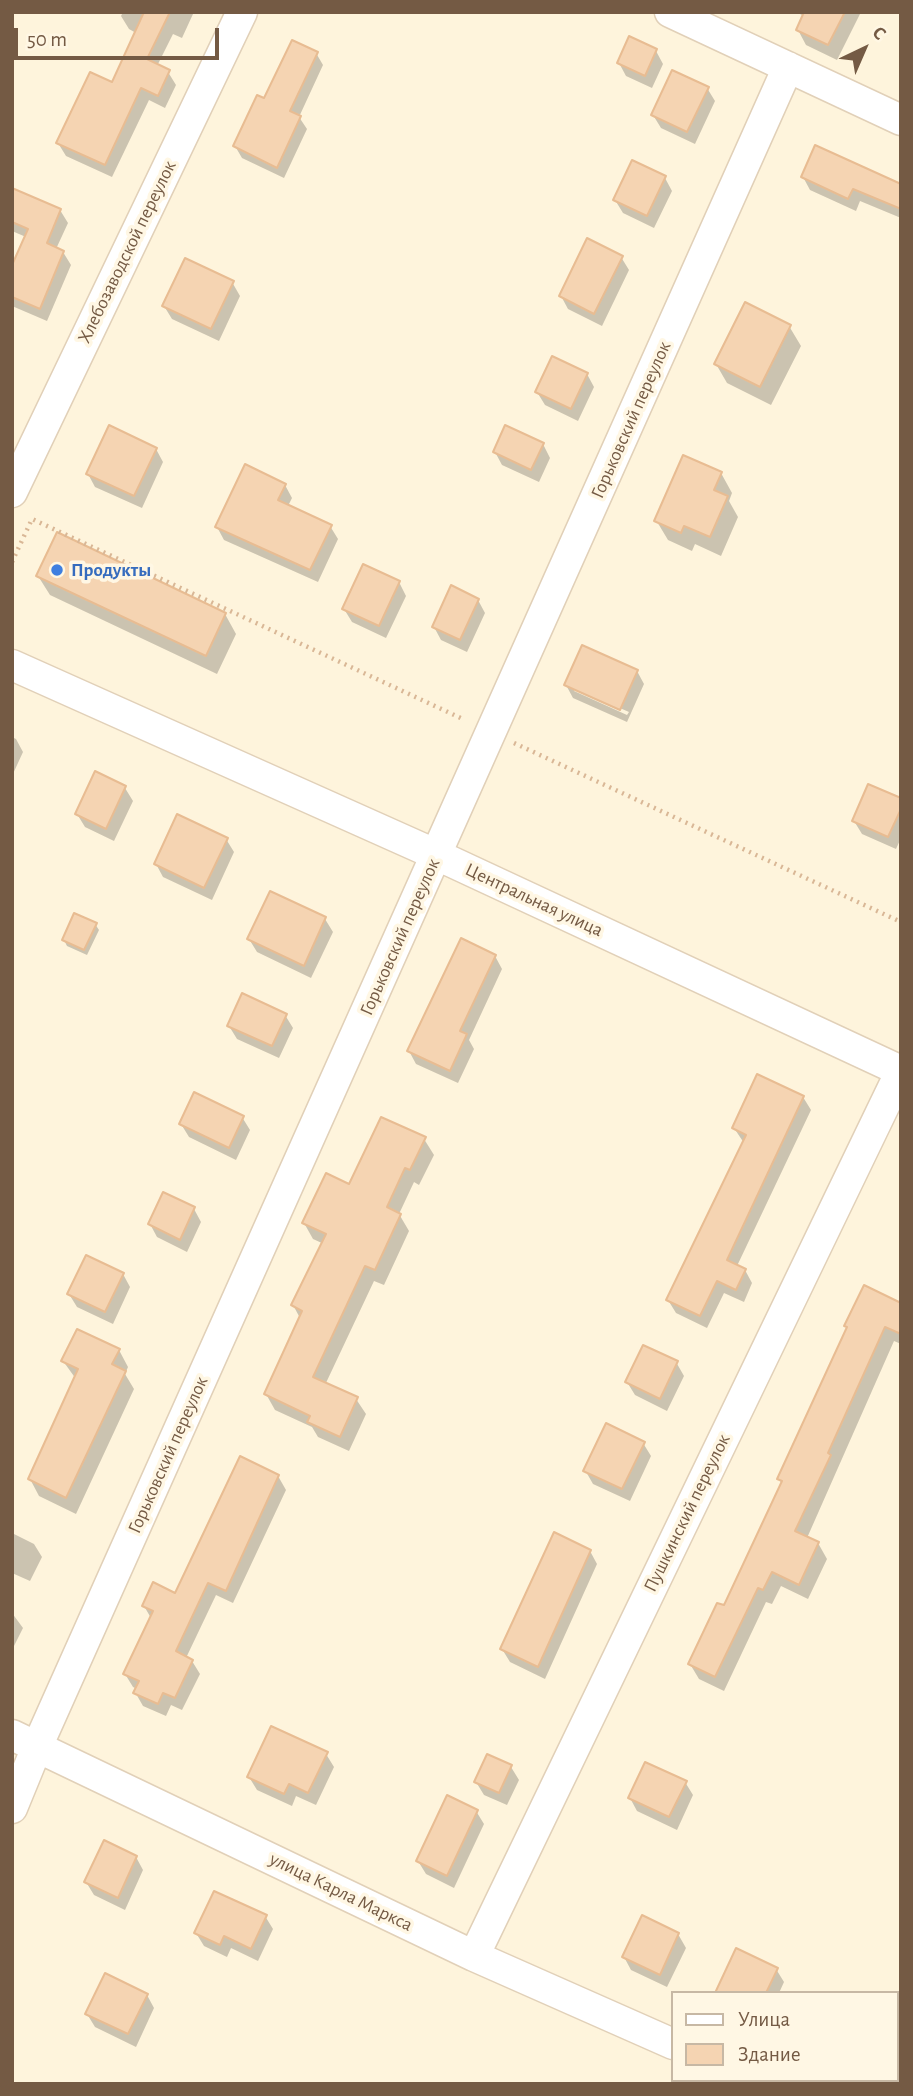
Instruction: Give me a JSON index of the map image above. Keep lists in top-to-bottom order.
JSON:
{
  "streets": {
    "street": [
      "Хлебозаводской переулок",
      "Горьковский переулок",
      "Центральная улица",
      "Пушкинский переулок",
      "улица Карла Маркса"
    ]
  },
  "crossings": [
    ["Горьковский переулок", "Центральная улица"],
    ["Горьковский переулок", "улица Карла Маркса"],
    ["Центральная улица", "Пушкинский переулок"],
    ["Пушкинский переулок", "улица Карла Маркса"]
  ],
  "places": ["Продукты"],
  "legend": ["Улица", "Здание"],
  "scale_bar": "50 m",
  "north": "top right"
}
